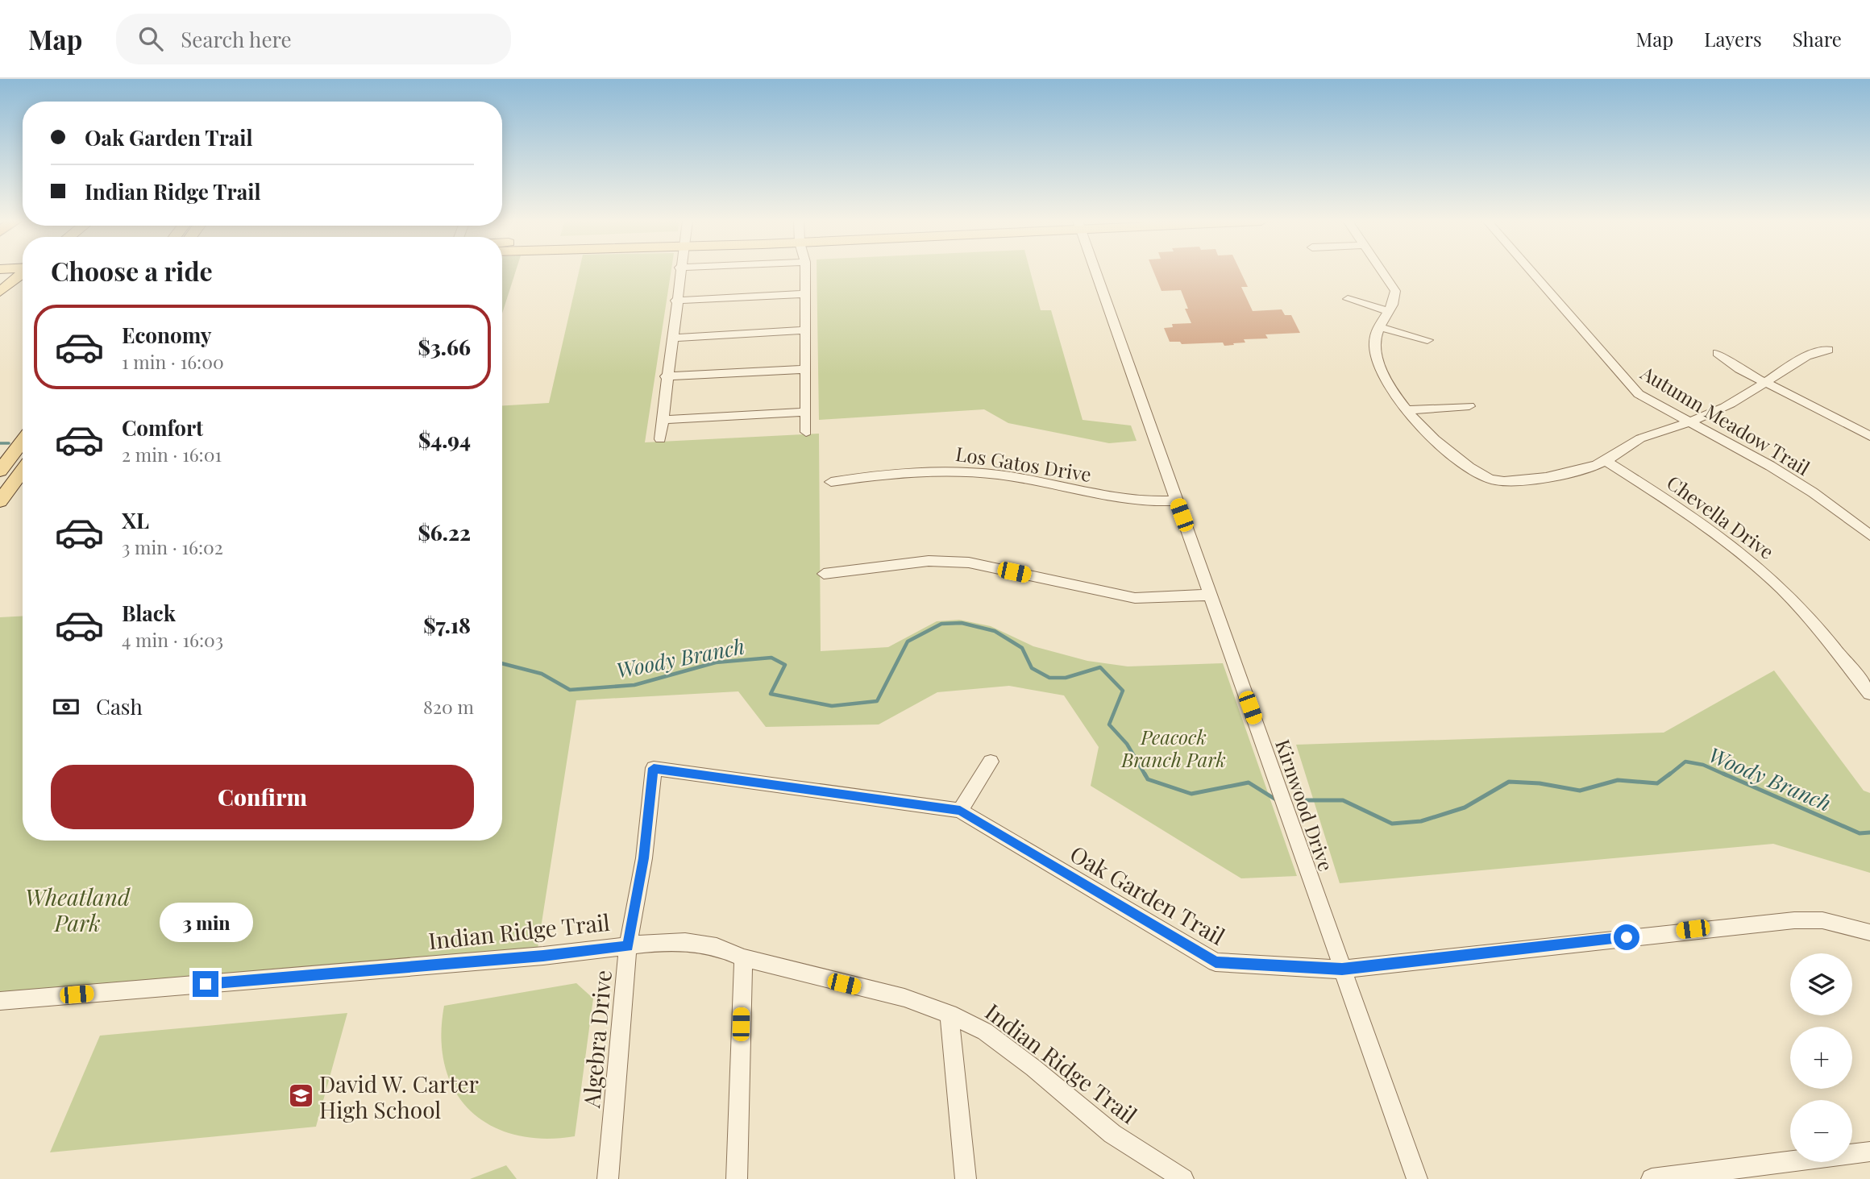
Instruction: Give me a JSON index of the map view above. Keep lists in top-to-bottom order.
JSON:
{
  "streets": {
    "street": [
      "Autumn Meadow Trail",
      "Los Gatos Drive",
      "Chevella Drive",
      "Kirnwood Drive",
      "Oak Garden Trail",
      "Indian Ridge Trail",
      "Algebra Drive"
    ]
  },
  "crossings": [
    ["Los Gatos Drive", "Kirnwood Drive"],
    ["Kirnwood Drive", "Oak Garden Trail"],
    ["Oak Garden Trail", "Algebra Drive"],
    ["Indian Ridge Trail", "Algebra Drive"]
  ],
  "water": ["Woody Branch"],
  "parks": ["Peacock Branch Park", "Wheatland Park"],
  "places": {
    "school or university": ["David W. Carter High School"]
  },
  "page": {
    "header": "Map",
    "search": "Search here",
    "nav": ["Map", "Layers", "Share"],
    "banner": ["Oak Garden Trail", "Indian Ridge Trail"],
    "heading": "Choose a ride",
    "list": [
      {
        "name": "Economy",
        "note": "1 min · 16:00",
        "value": "$3.66"
      },
      {
        "name": "Comfort",
        "note": "2 min · 16:01",
        "value": "$4.94"
      },
      {
        "name": "XL",
        "note": "3 min · 16:02",
        "value": "$6.22"
      },
      {
        "name": "Black",
        "note": "4 min · 16:03",
        "value": "$7.18"
      }
    ],
    "pay": ["Cash", "820 m"],
    "buttons": "Confirm",
    "bubble": "3 min",
    "map_buttons": ["+", "−"]
  }
}
